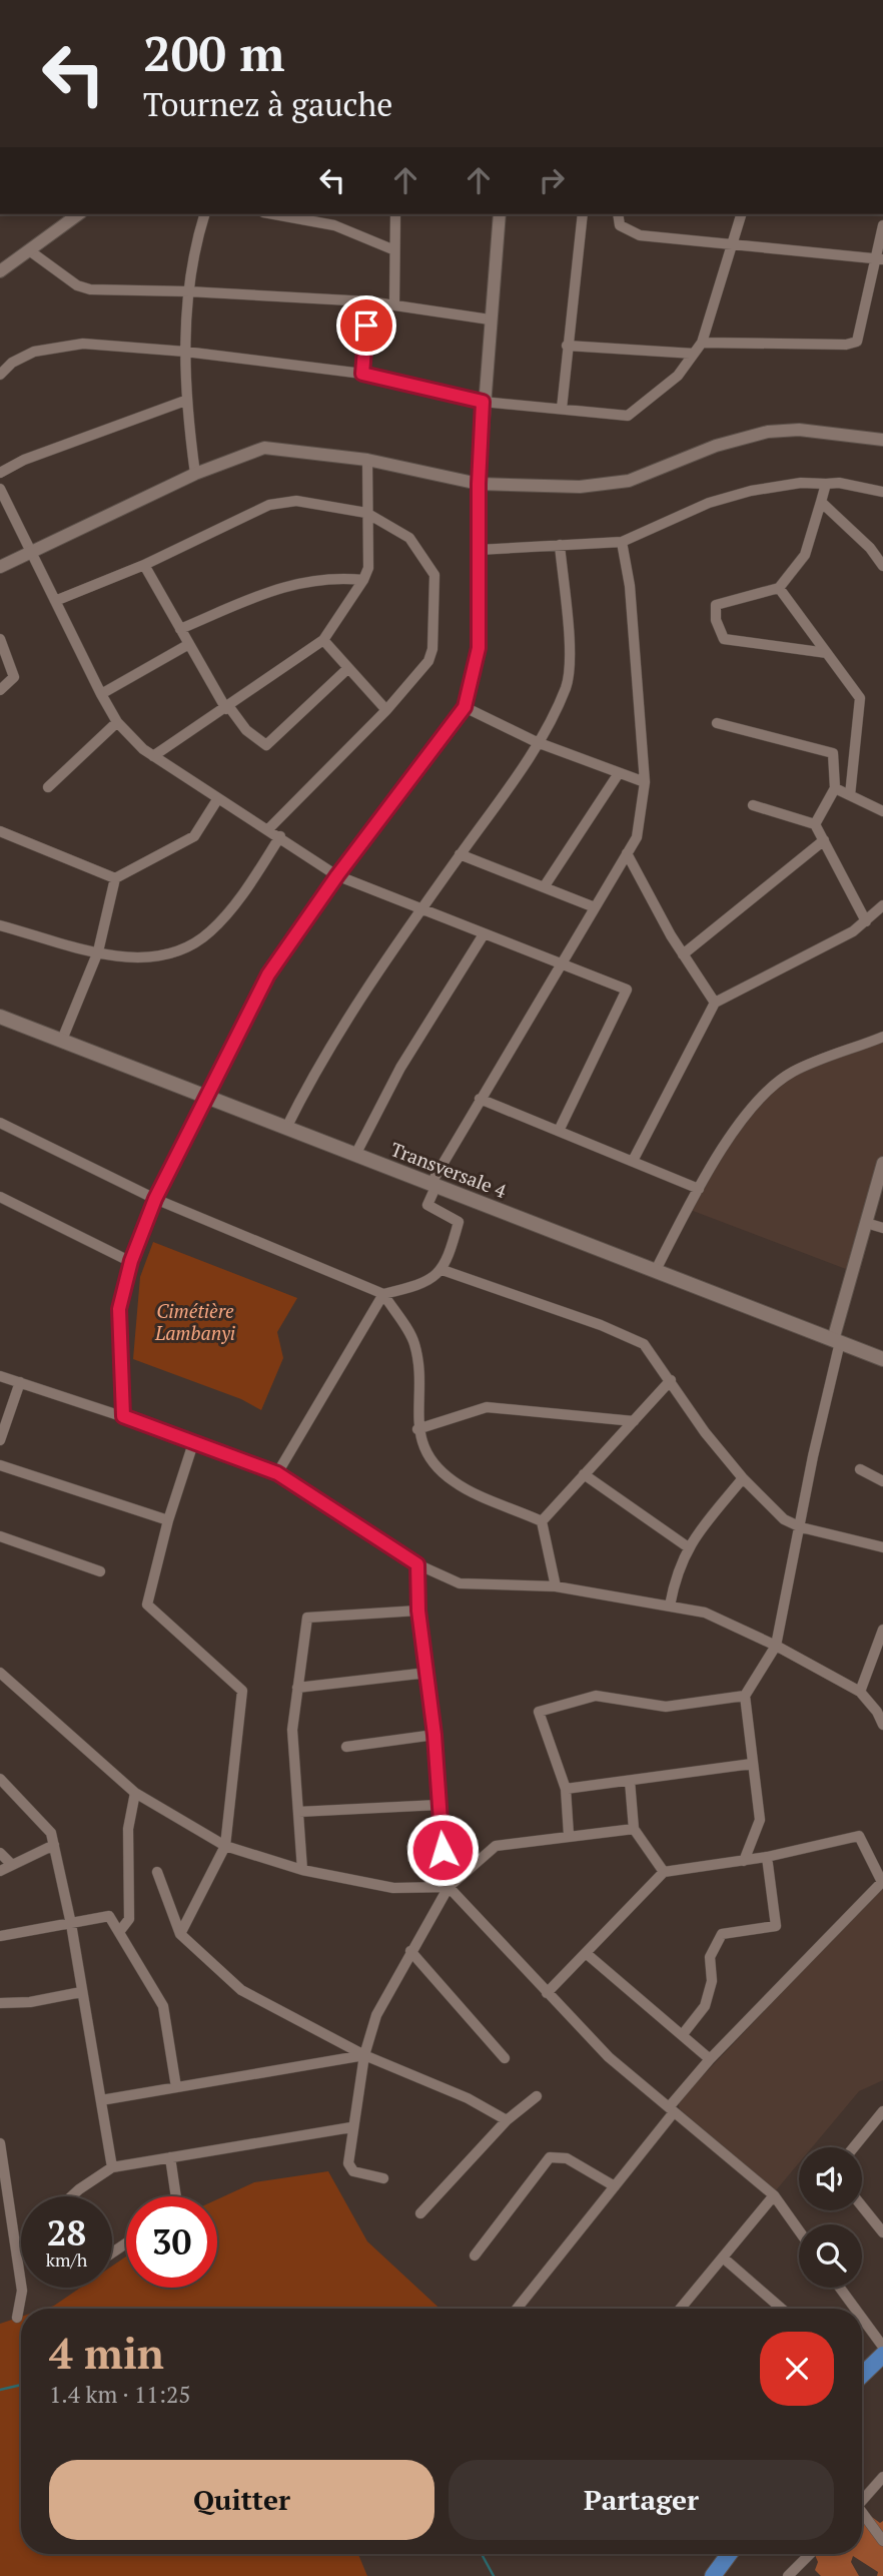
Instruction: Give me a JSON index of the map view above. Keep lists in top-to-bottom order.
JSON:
{
  "streets": {
    "main road": ["Transversale 4"]
  },
  "parks": ["Cimétière Lambanyi"],
  "page": {
    "turn": ["200 m", "Tournez à gauche"],
    "speed": "28 km/h",
    "limit": "30",
    "heading": ["4 min", "1.4 km · 11:25"],
    "buttons": ["Quitter", "Partager"]
  }
}
